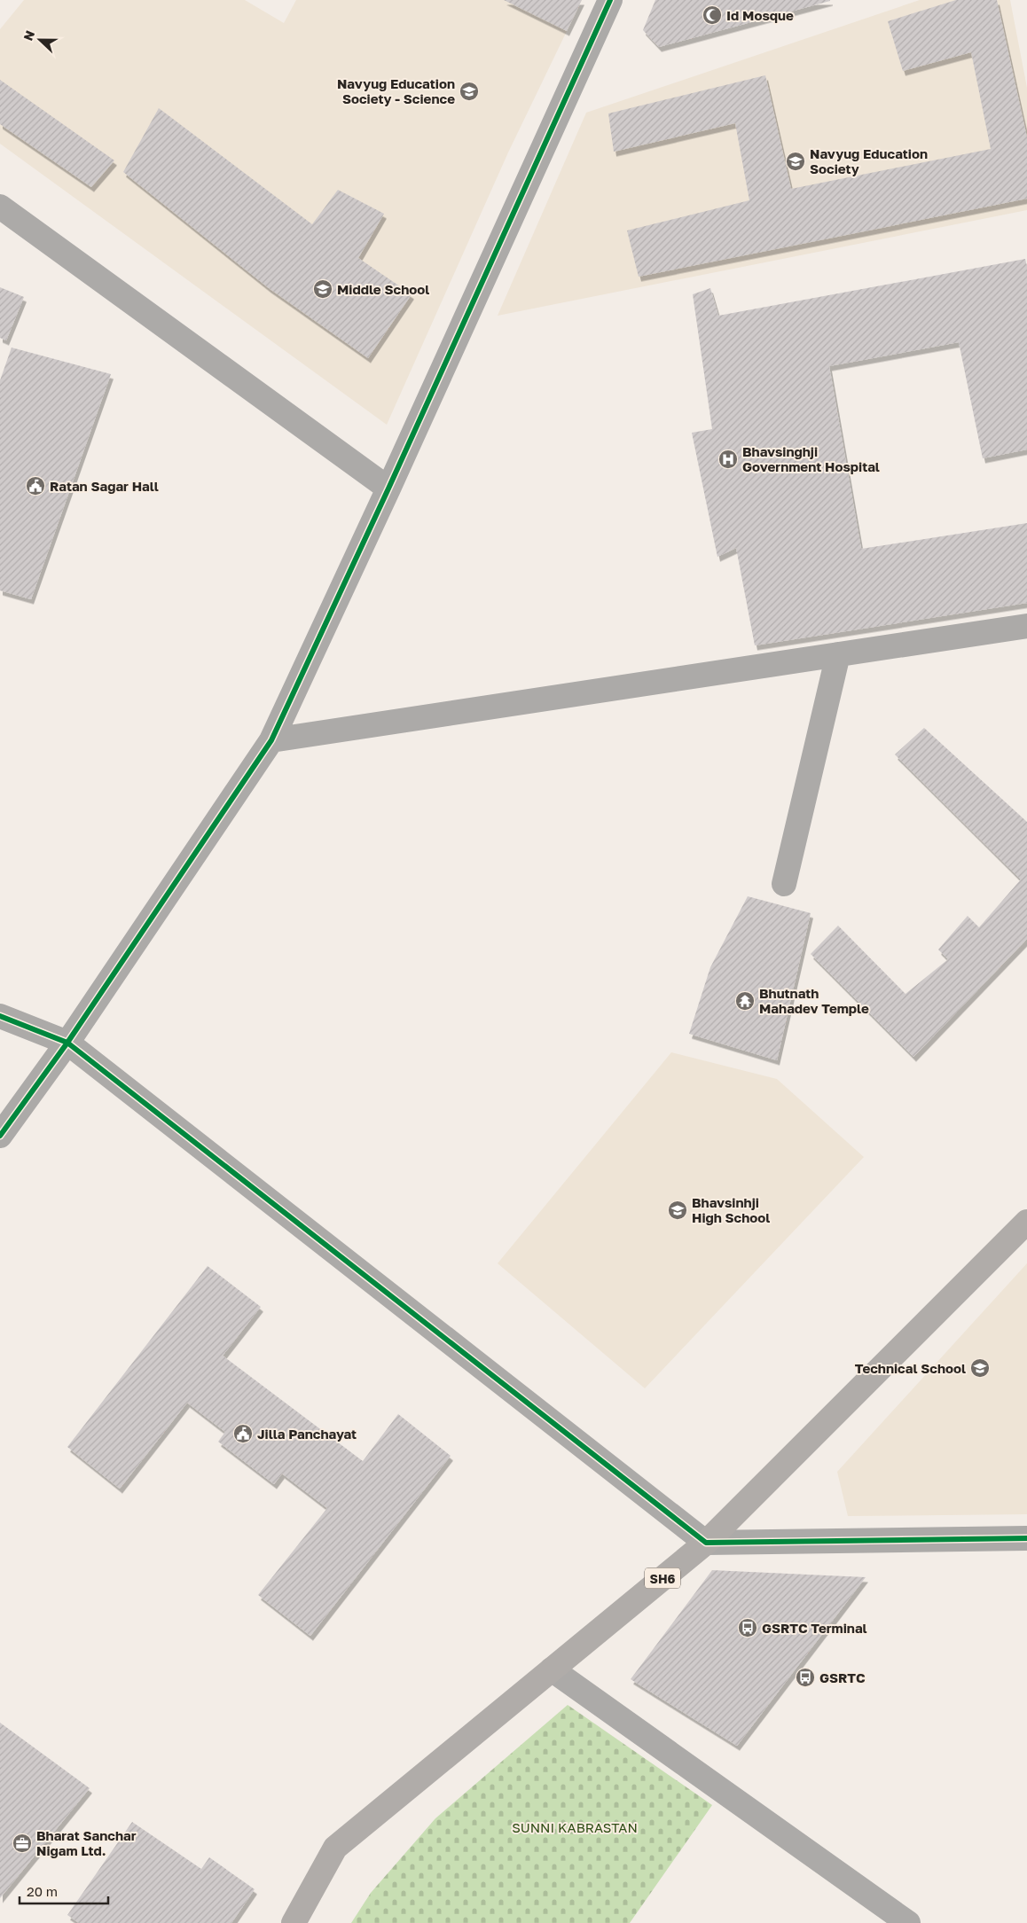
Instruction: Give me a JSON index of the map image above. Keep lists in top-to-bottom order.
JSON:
{
  "streets": {
    "main road": ["SH6"]
  },
  "parks": ["SUNNI KABRASTAN"],
  "places": {
    "mosque": ["Id Mosque"],
    "school or university": [
      "Navyug Education Society - Science",
      "Navyug Education Society",
      "Middle School",
      "Bhavsinhji High School",
      "Technical School"
    ],
    "hospital": ["Bhavsinghji Government Hospital"],
    "public building": ["Ratan Sagar Hall", "Jilla Panchayat"],
    "temple": ["Bhutnath Mahadev Temple"],
    "bus stop": ["GSRTC Terminal", "GSRTC"],
    "office": ["Bharat Sanchar Nigam Ltd."]
  },
  "scale_bar": "20 m",
  "north": "left"
}
